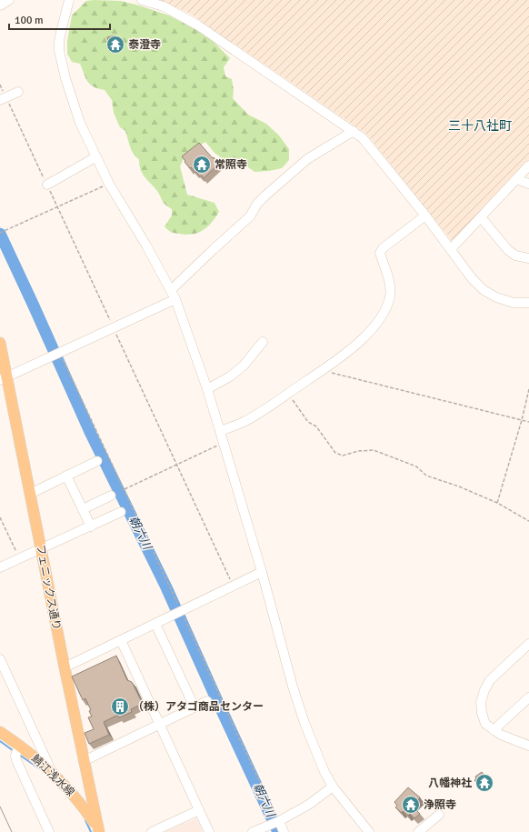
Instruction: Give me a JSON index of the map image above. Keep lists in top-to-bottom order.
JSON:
{
  "streets": {
    "main road": ["フェニックス通り", "鯖江浅水線"]
  },
  "crossings": [
    ["フェニックス通り", "鯖江浅水線"]
  ],
  "districts": ["三十八社町"],
  "water": ["朝六川"],
  "places": {
    "temple": [
      "泰澄寺",
      "常照寺",
      "八幡神社",
      "浄照寺"
    ],
    "building": ["（株）アタゴ商品センター"]
  },
  "scale_bar": "100 m"
}
